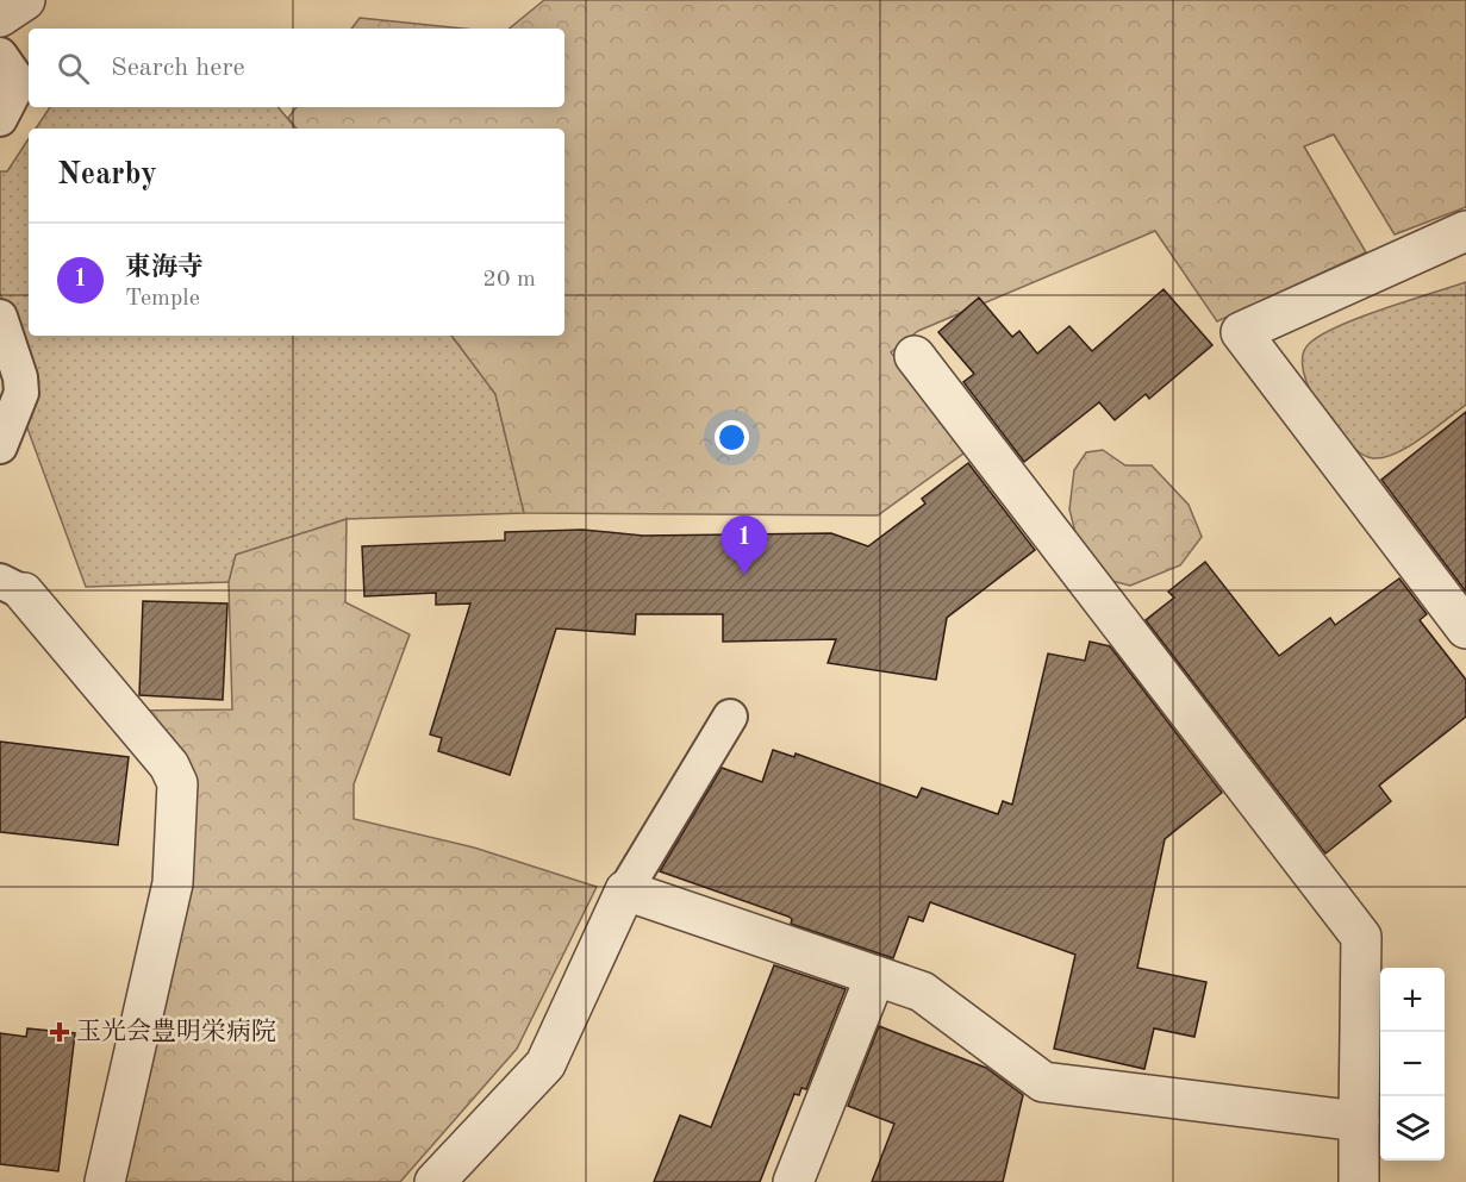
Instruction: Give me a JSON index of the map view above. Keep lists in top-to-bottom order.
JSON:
{
  "places": {
    "health": ["玉光会豊明栄病院"]
  },
  "page": {
    "search": "Search here",
    "heading": "Nearby",
    "list": [
      {
        "mark": "1",
        "name": "東海寺",
        "note": "Temple",
        "value": "20 m"
      }
    ],
    "pins": "1",
    "map_buttons": ["+", "−"]
  }
}
